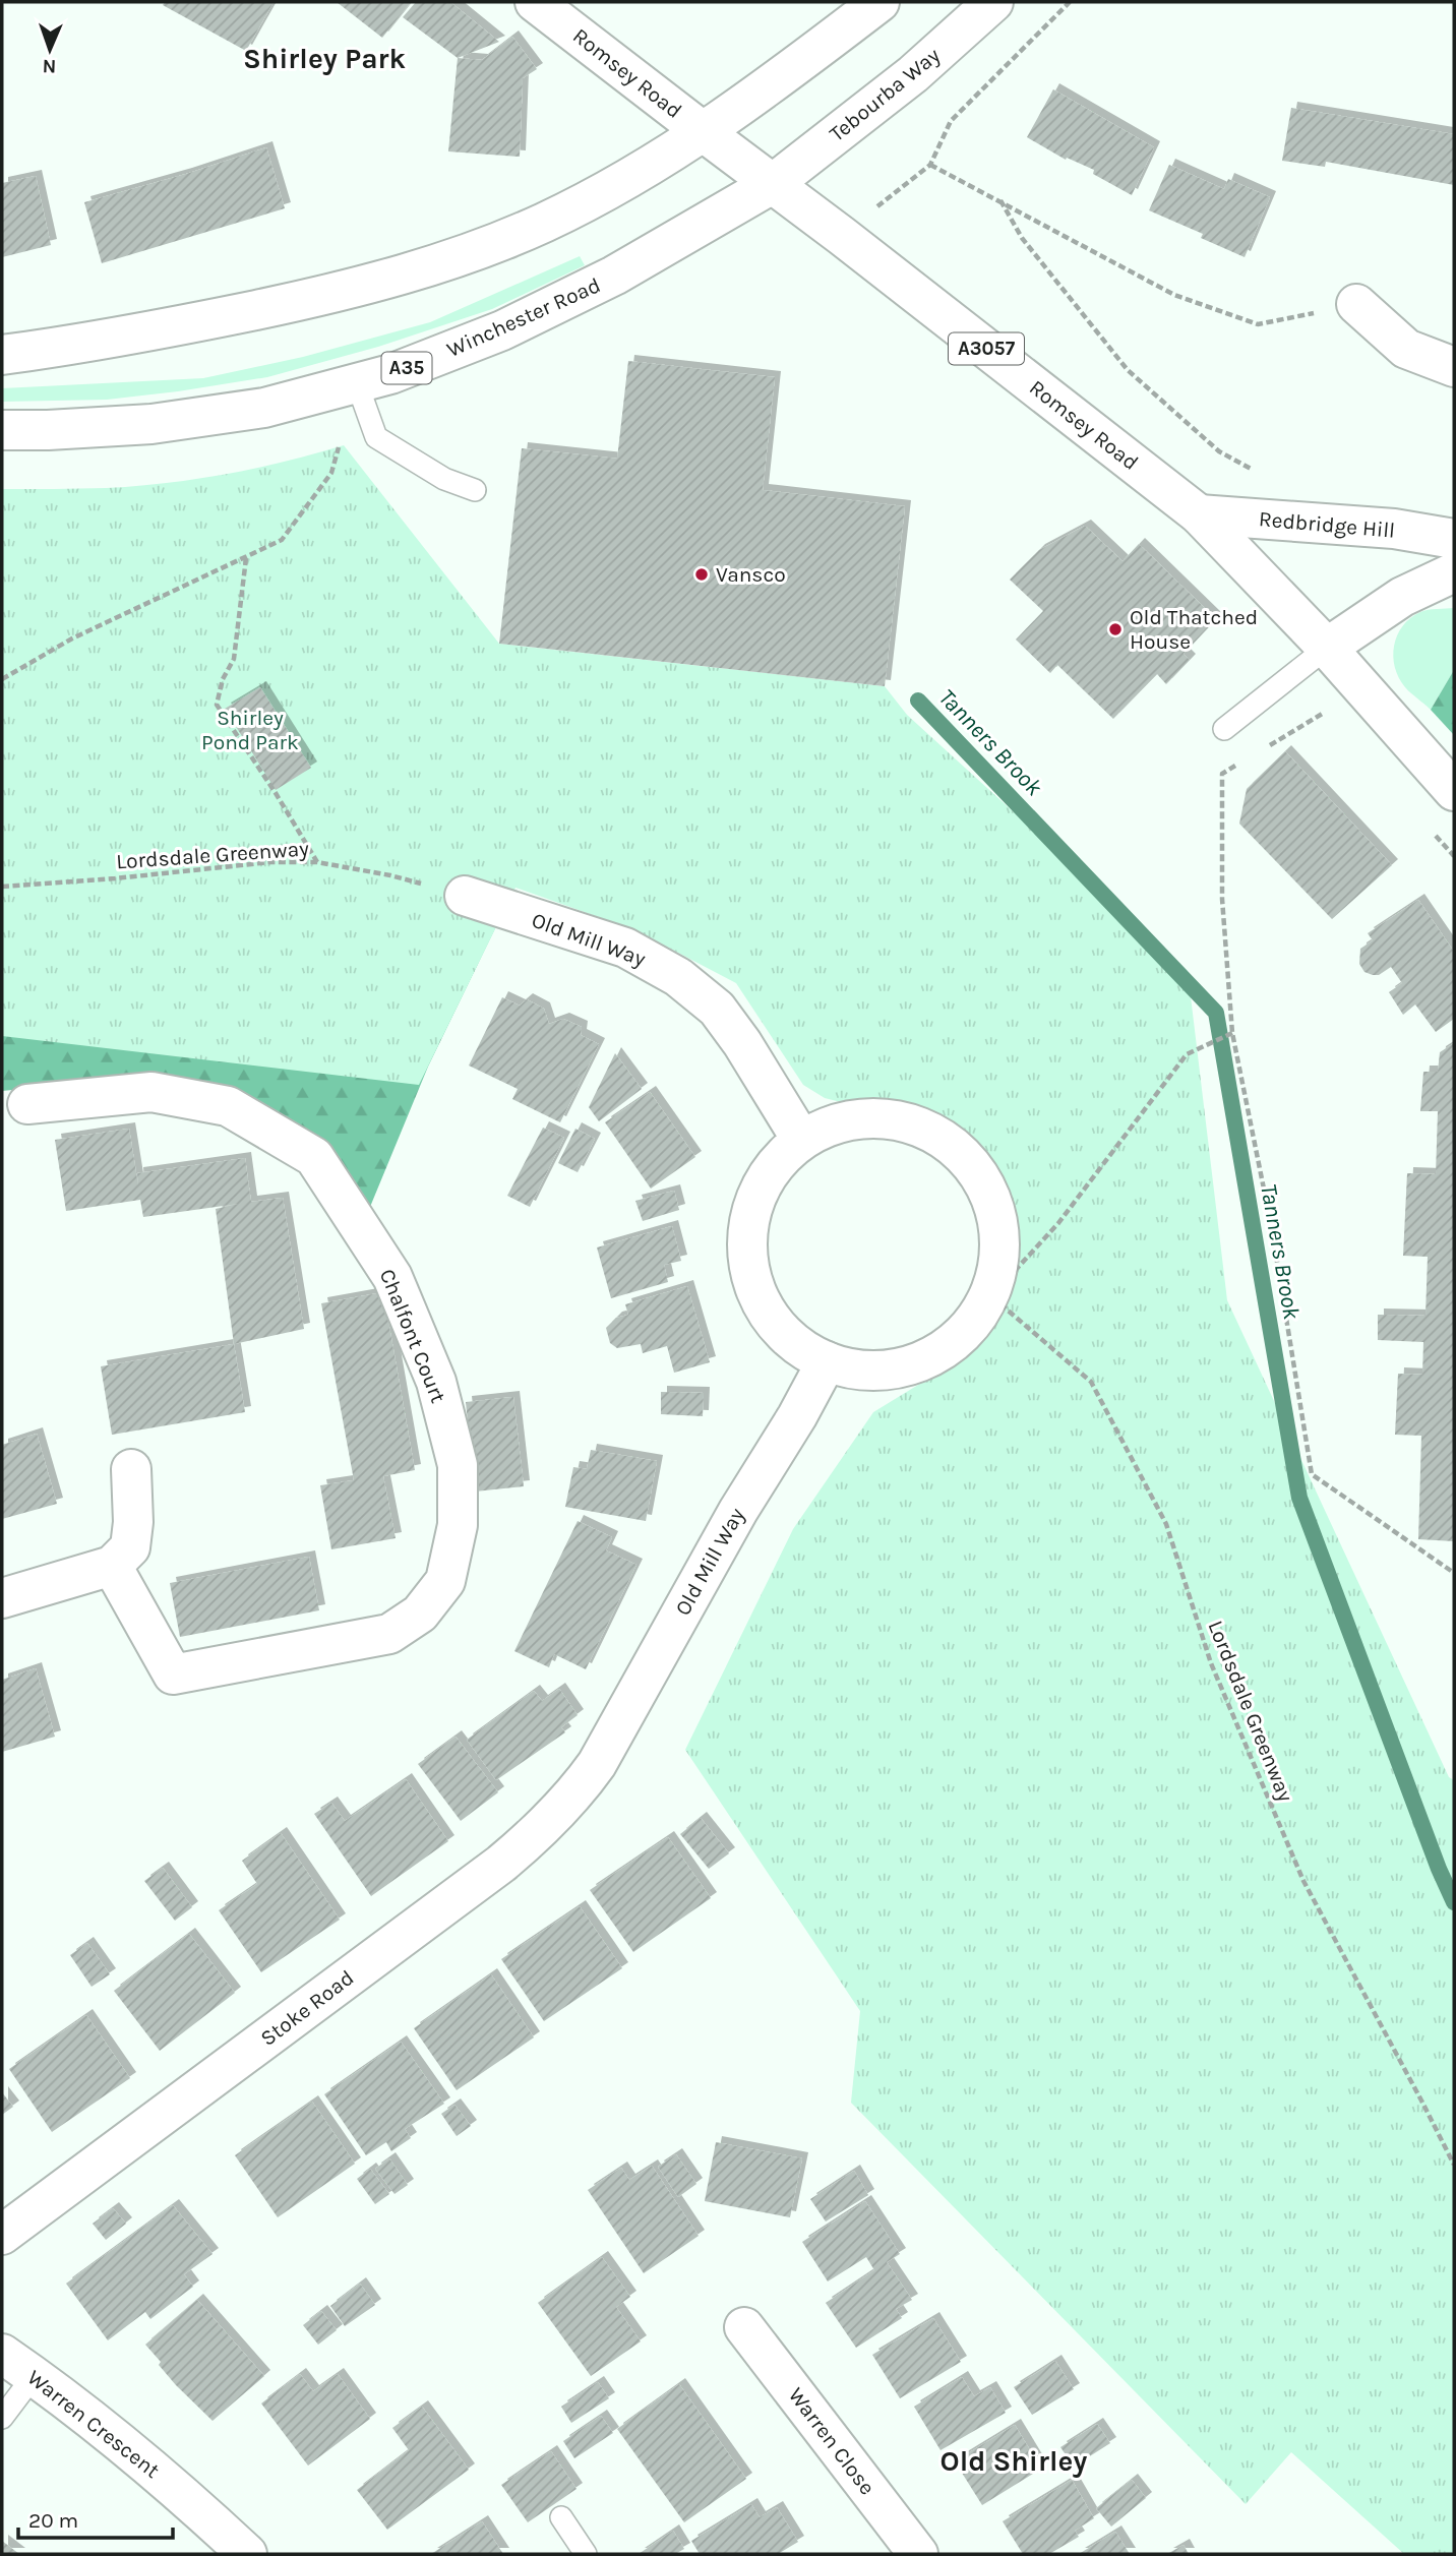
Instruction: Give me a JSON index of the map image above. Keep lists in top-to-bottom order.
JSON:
{
  "streets": {
    "street": [
      "Romsey Road",
      "Tebourba Way",
      "Winchester Road",
      "A3057",
      "A35",
      "Redbridge Hill",
      "Old Mill Way",
      "Chalfont Court",
      "Stoke Road",
      "Warren Crescent",
      "Warren Close"
    ],
    "path": ["Lordsdale Greenway"]
  },
  "crossings": [
    ["Romsey Road", "Tebourba Way"],
    ["Romsey Road", "Winchester Road"],
    ["Romsey Road", "Redbridge Hill"],
    ["Tebourba Way", "Winchester Road"],
    ["Lordsdale Greenway", "Old Mill Way"],
    ["Old Mill Way", "Stoke Road"]
  ],
  "districts": ["Shirley Park", "Old Shirley"],
  "water": ["Tanners Brook"],
  "parks": ["Shirley Pond Park"],
  "places": ["Vansco", "Old Thatched House"],
  "scale_bar": "20 m",
  "north": "bottom"
}
